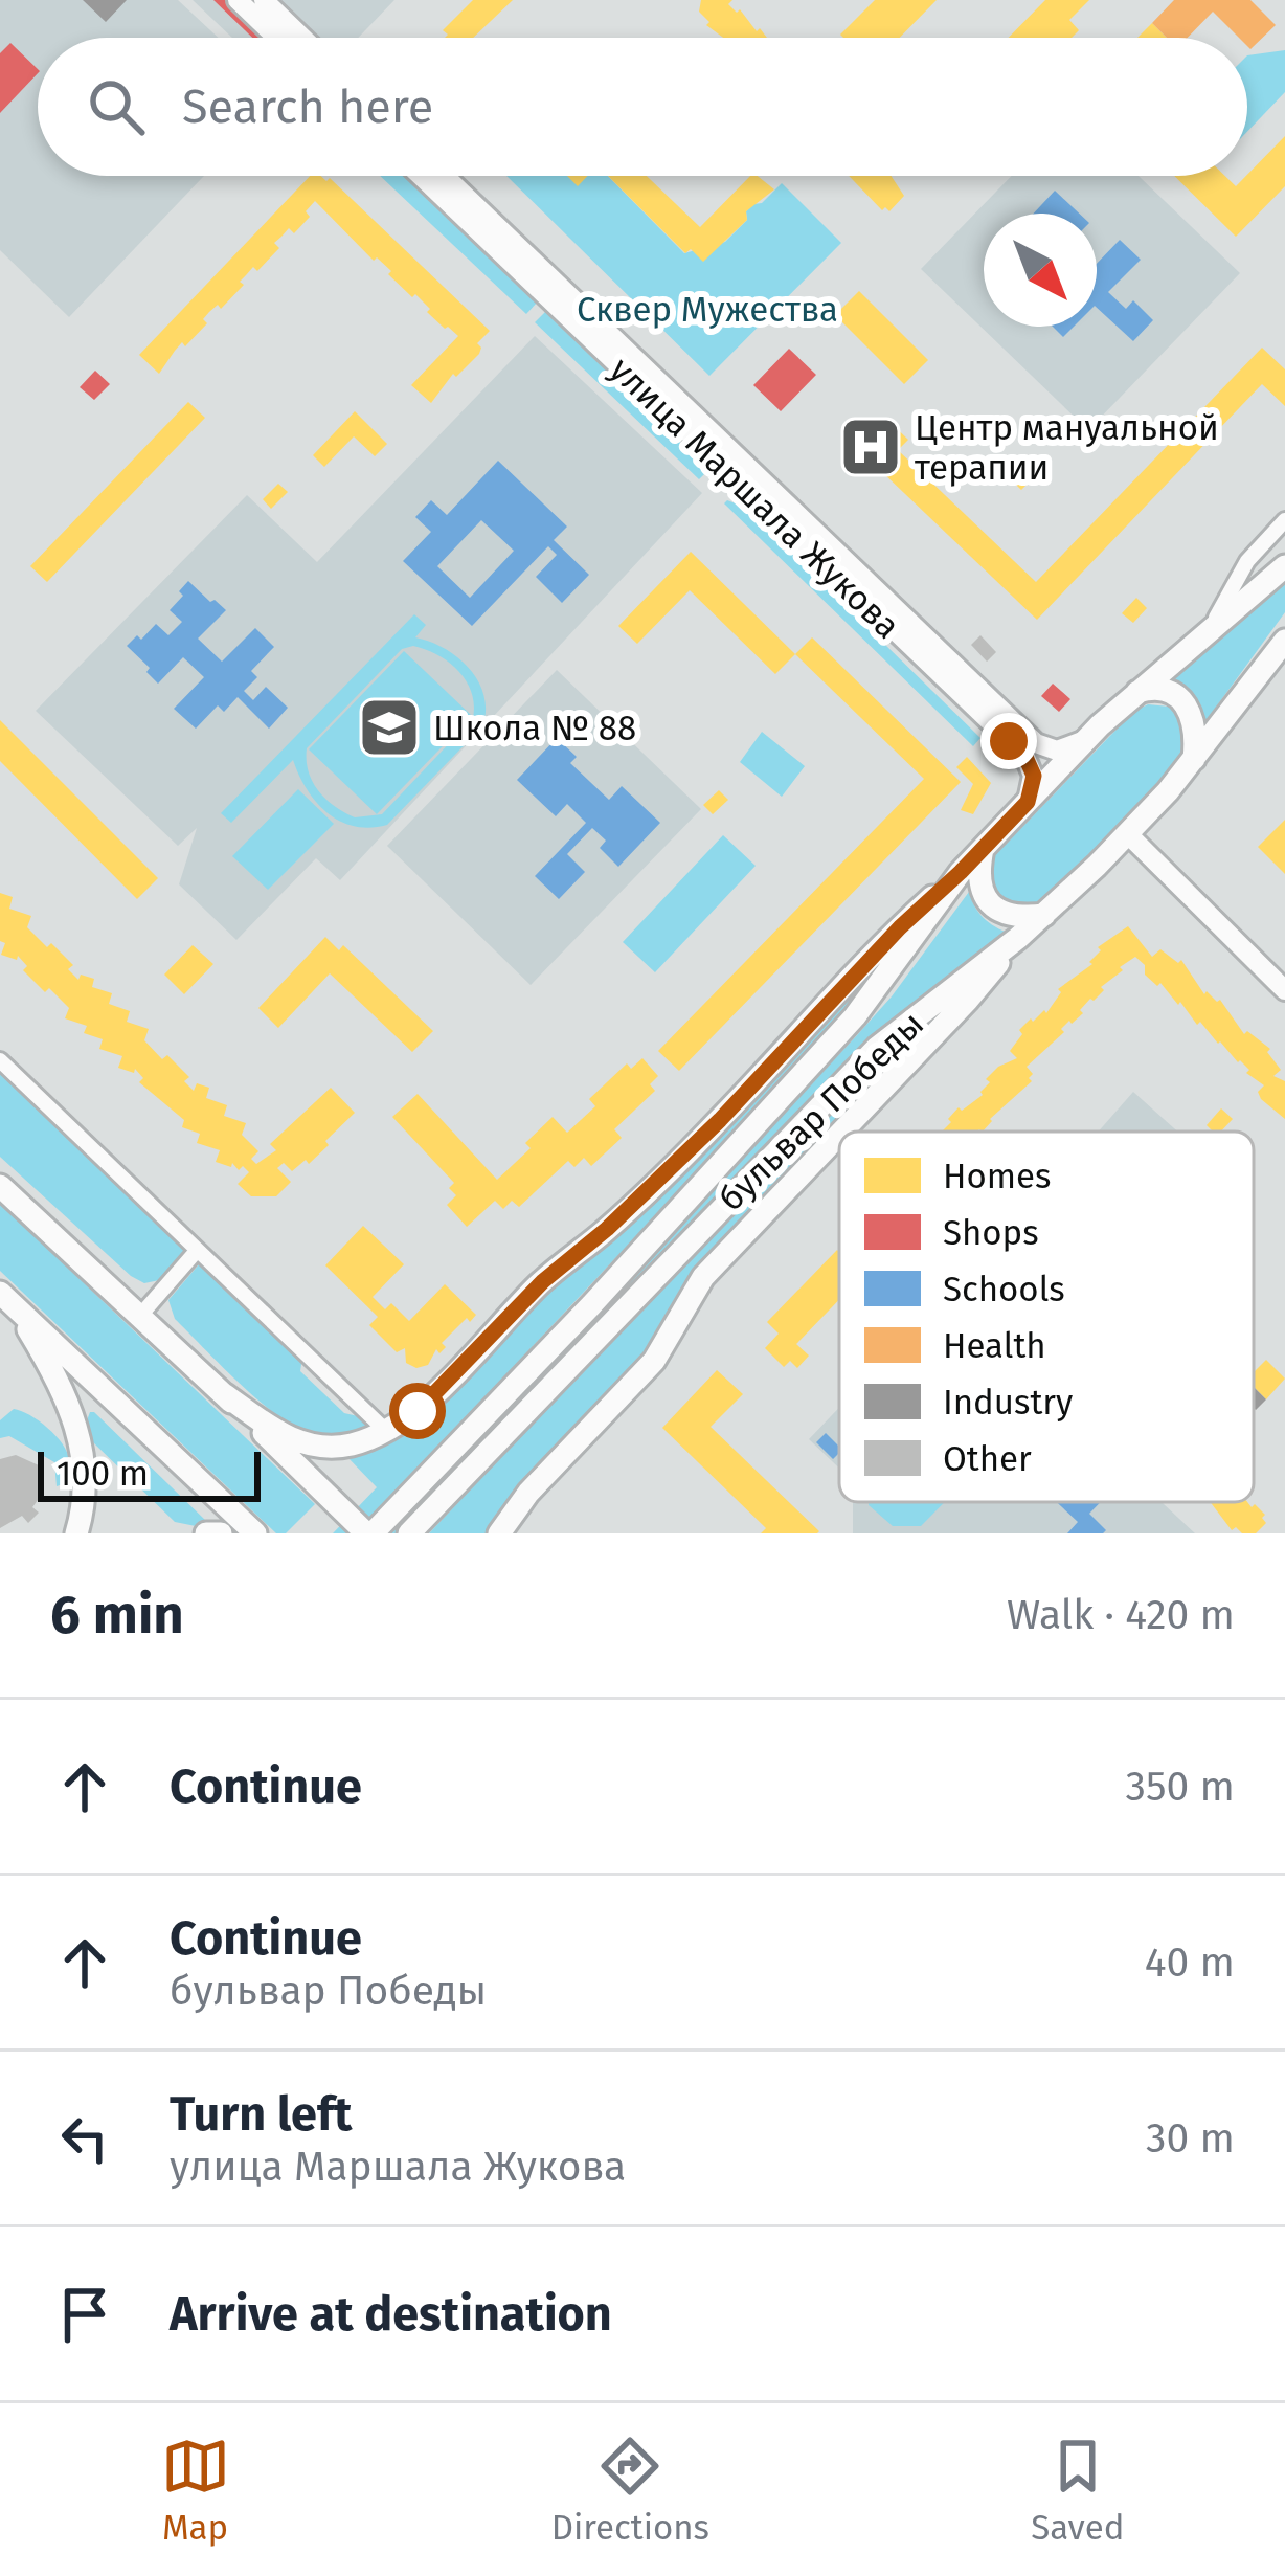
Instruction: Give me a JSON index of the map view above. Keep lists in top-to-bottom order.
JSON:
{
  "streets": {
    "main road": ["бульвар Победы"],
    "street": ["улица Маршала Жукова"]
  },
  "crossings": [
    ["улица Маршала Жукова", "бульвар Победы"]
  ],
  "parks": ["Сквер Мужества"],
  "places": {
    "hospital": ["Центр мануальной терапии"],
    "school or university": ["Школа № 88"]
  },
  "legend": [
    "Homes",
    "Shops",
    "Schools",
    "Health",
    "Industry",
    "Other"
  ],
  "scale_bar": "100 m",
  "north": "bottom right",
  "page": {
    "search": "Search here",
    "scale": "100 m",
    "heading": ["6 min", "Walk · 420 m"],
    "list": [
      ["Continue", "350 m"],
      ["Continue", "бульвар Победы", "40 m"],
      ["Turn left", "улица Маршала Жукова", "30 m"],
      "Arrive at destination"
    ],
    "nav": ["Map", "Directions", "Saved"]
  }
}
